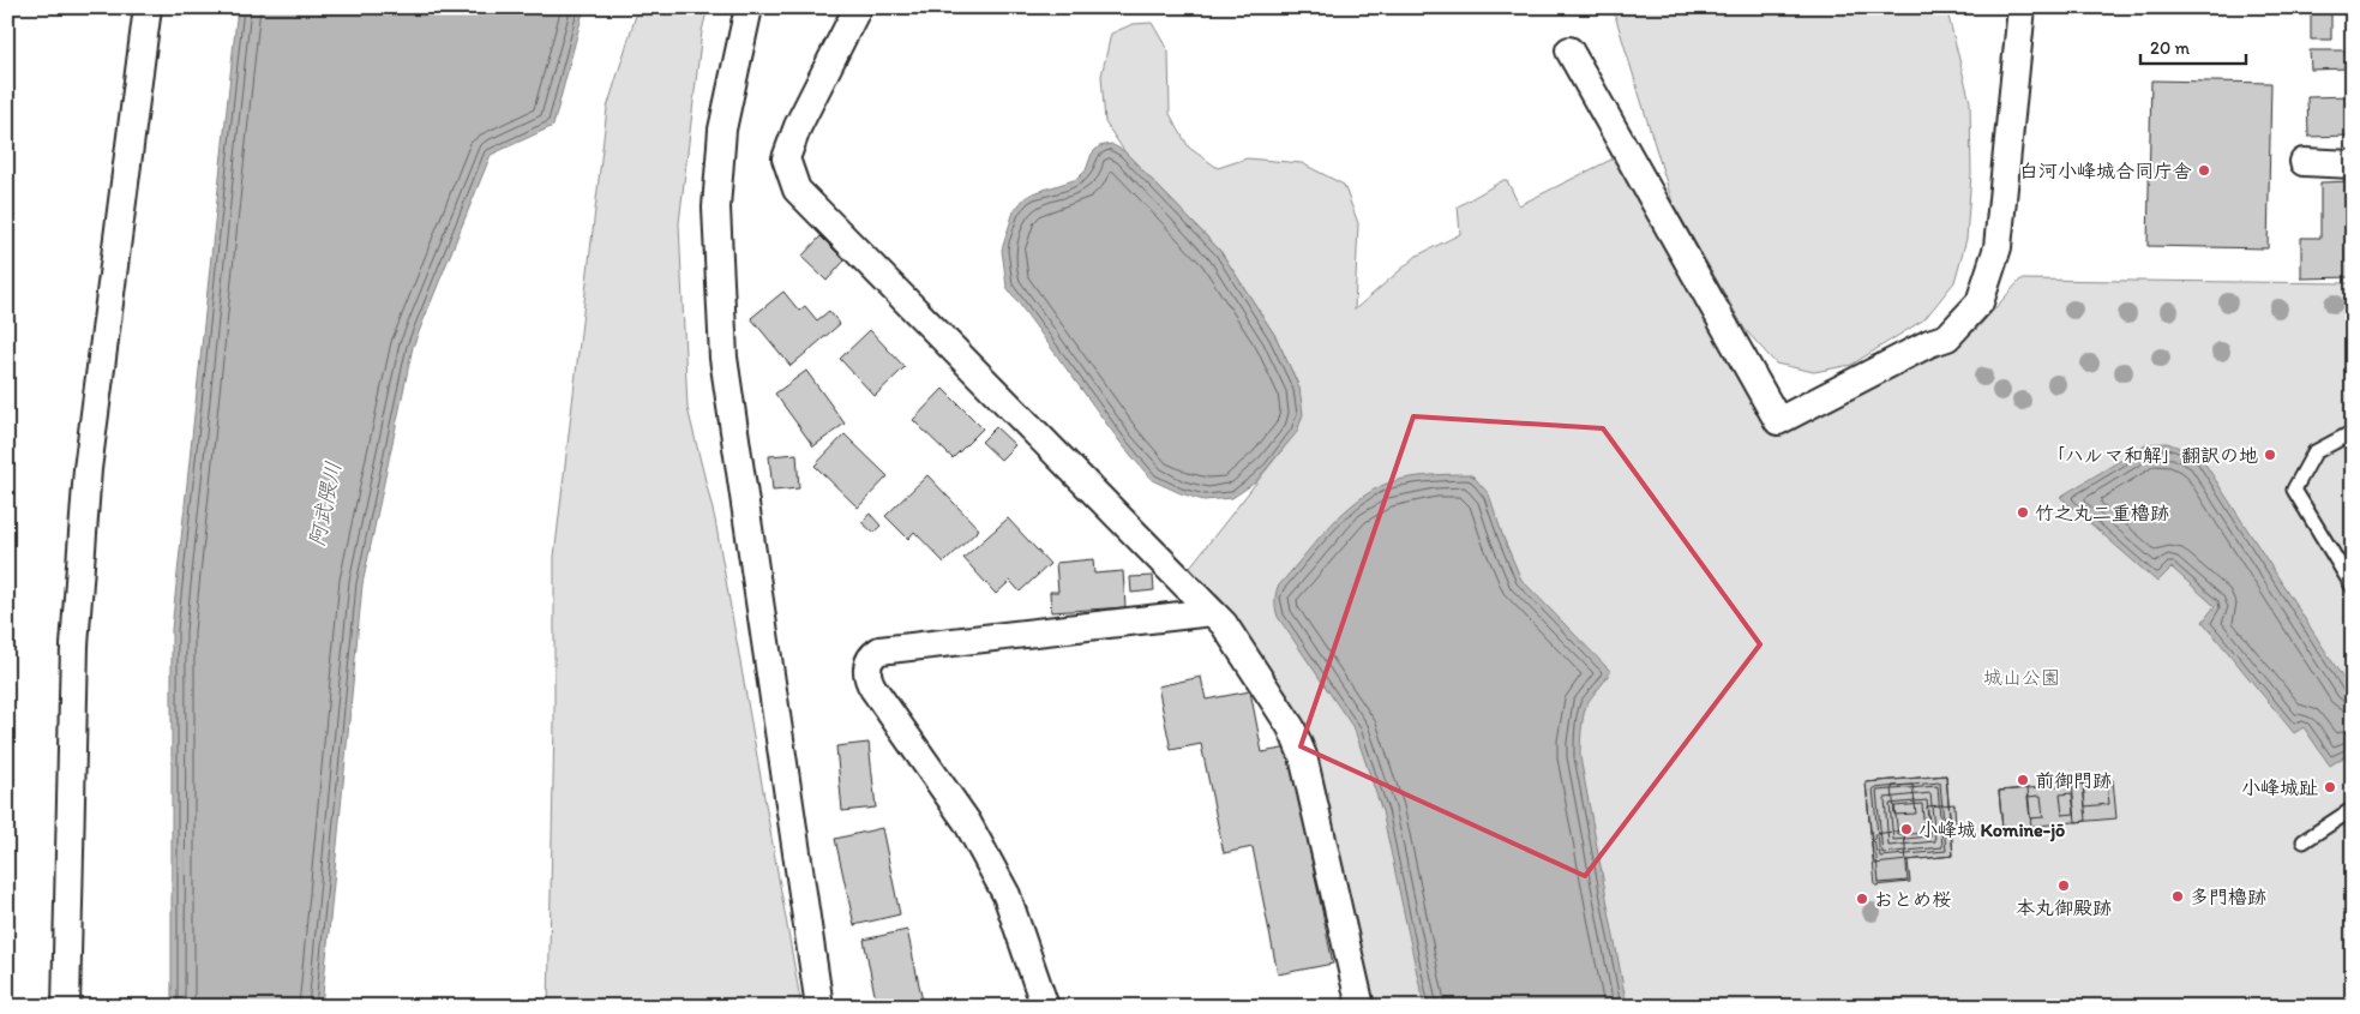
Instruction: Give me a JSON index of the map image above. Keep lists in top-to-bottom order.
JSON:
{
  "water": ["阿武隈川"],
  "parks": ["城山公園"],
  "places": [
    "白河小峰城合同庁舎",
    "「ハルマ和解」翻訳の地",
    "竹之丸二重櫓跡",
    "前御門跡",
    "小峰城趾",
    "小峰城 Komine-jō",
    "本丸御殿跡",
    "多門櫓跡",
    "おとめ桜"
  ],
  "scale_bar": "20 m"
}
